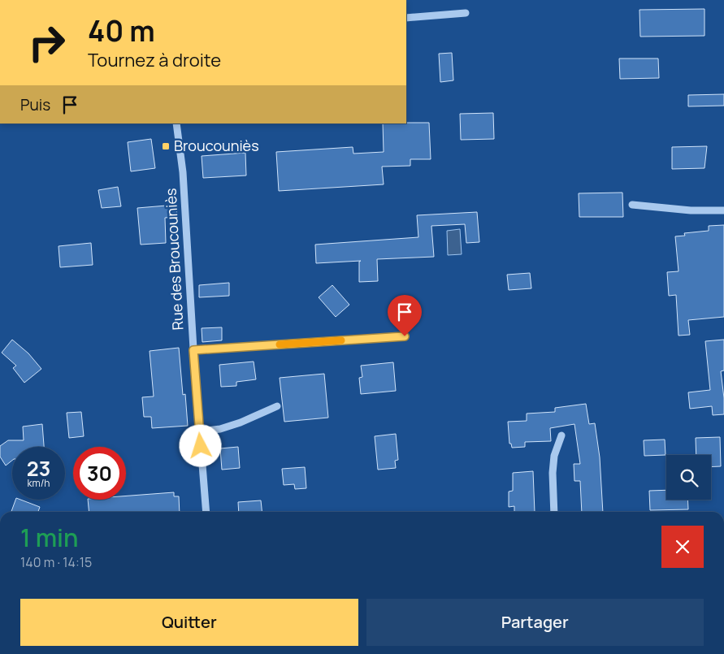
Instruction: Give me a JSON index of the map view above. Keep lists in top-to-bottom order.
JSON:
{
  "streets": {
    "street": ["Rue des Broucouniès"]
  },
  "places": {
    "transit": ["Broucouniès"]
  },
  "page": {
    "turn": ["40 m", "Tournez à droite"],
    "then": "Puis",
    "speed": "23 km/h",
    "limit": "30",
    "heading": ["1 min", "140 m · 14:15"],
    "buttons": ["Quitter", "Partager"]
  }
}
